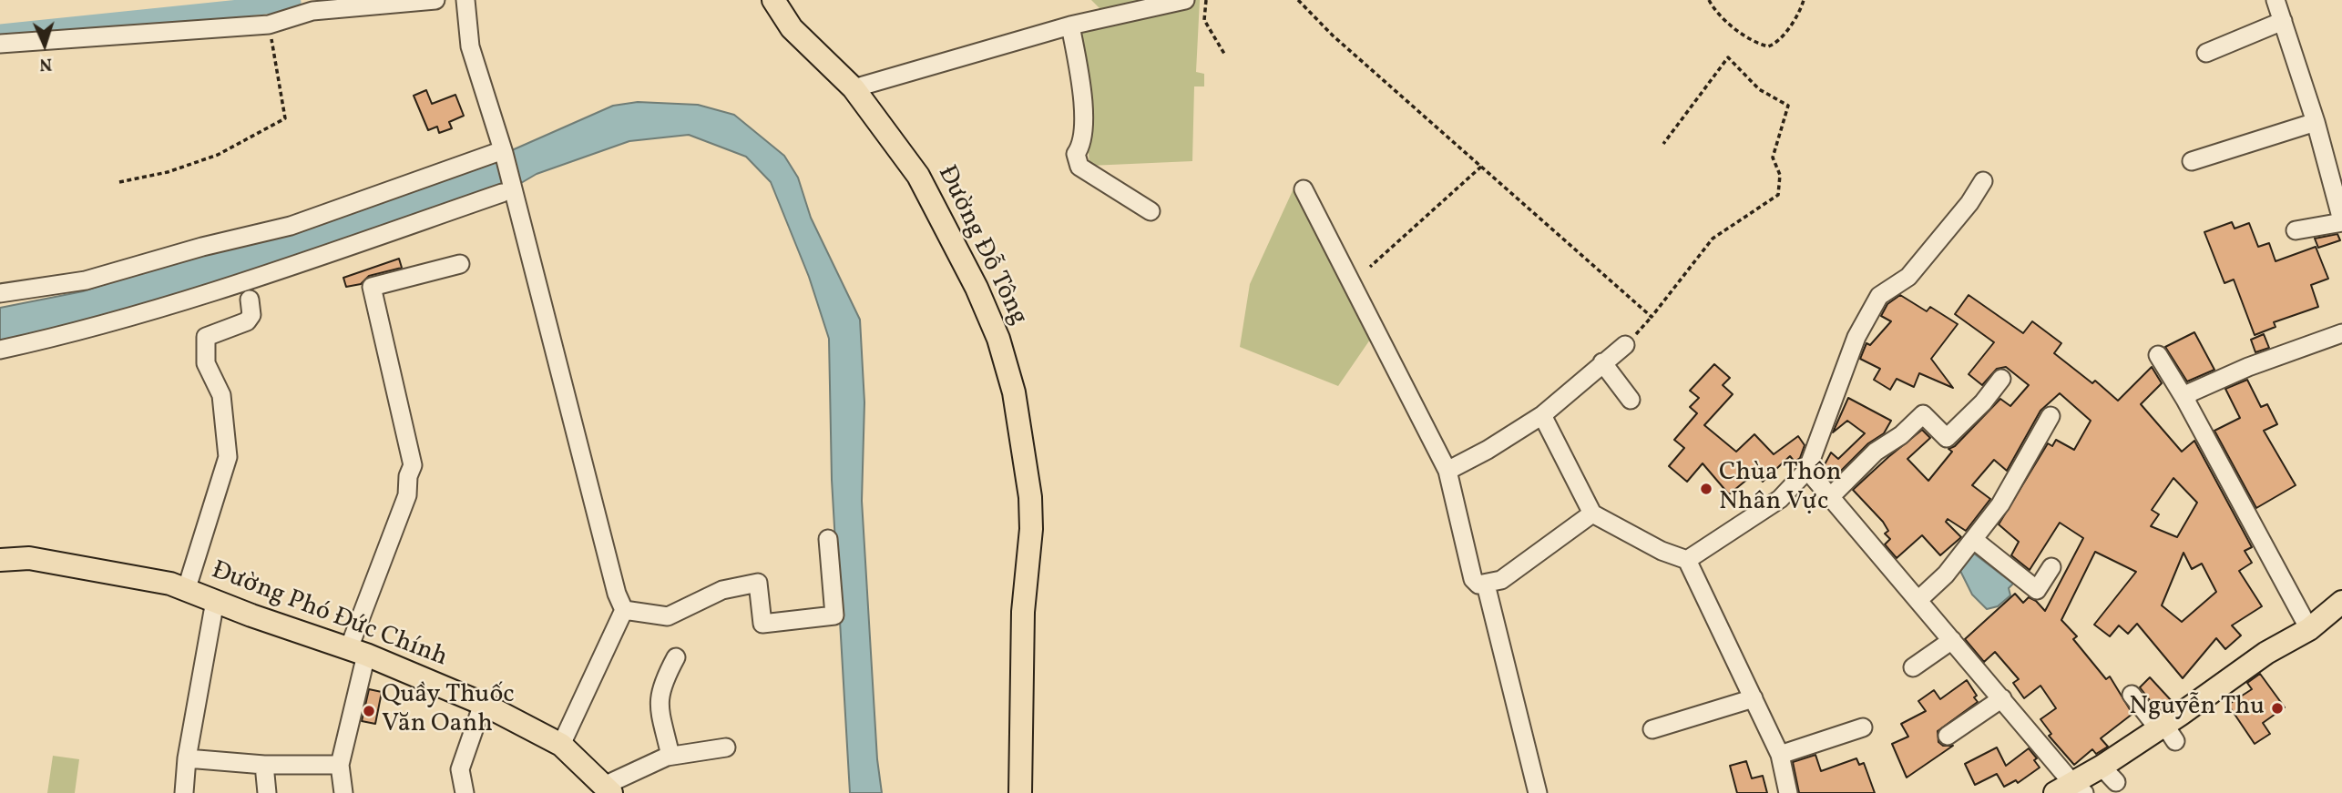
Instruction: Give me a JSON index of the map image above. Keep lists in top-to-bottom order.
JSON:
{
  "streets": {
    "main road": ["Đường Đỗ Tông", "Đường Phó Đức Chính"]
  },
  "places": ["Chùa Thôn Nhân Vực", "Nguyễn Thu", "Quầy Thuốc Văn Oanh"],
  "north": "bottom"
}
